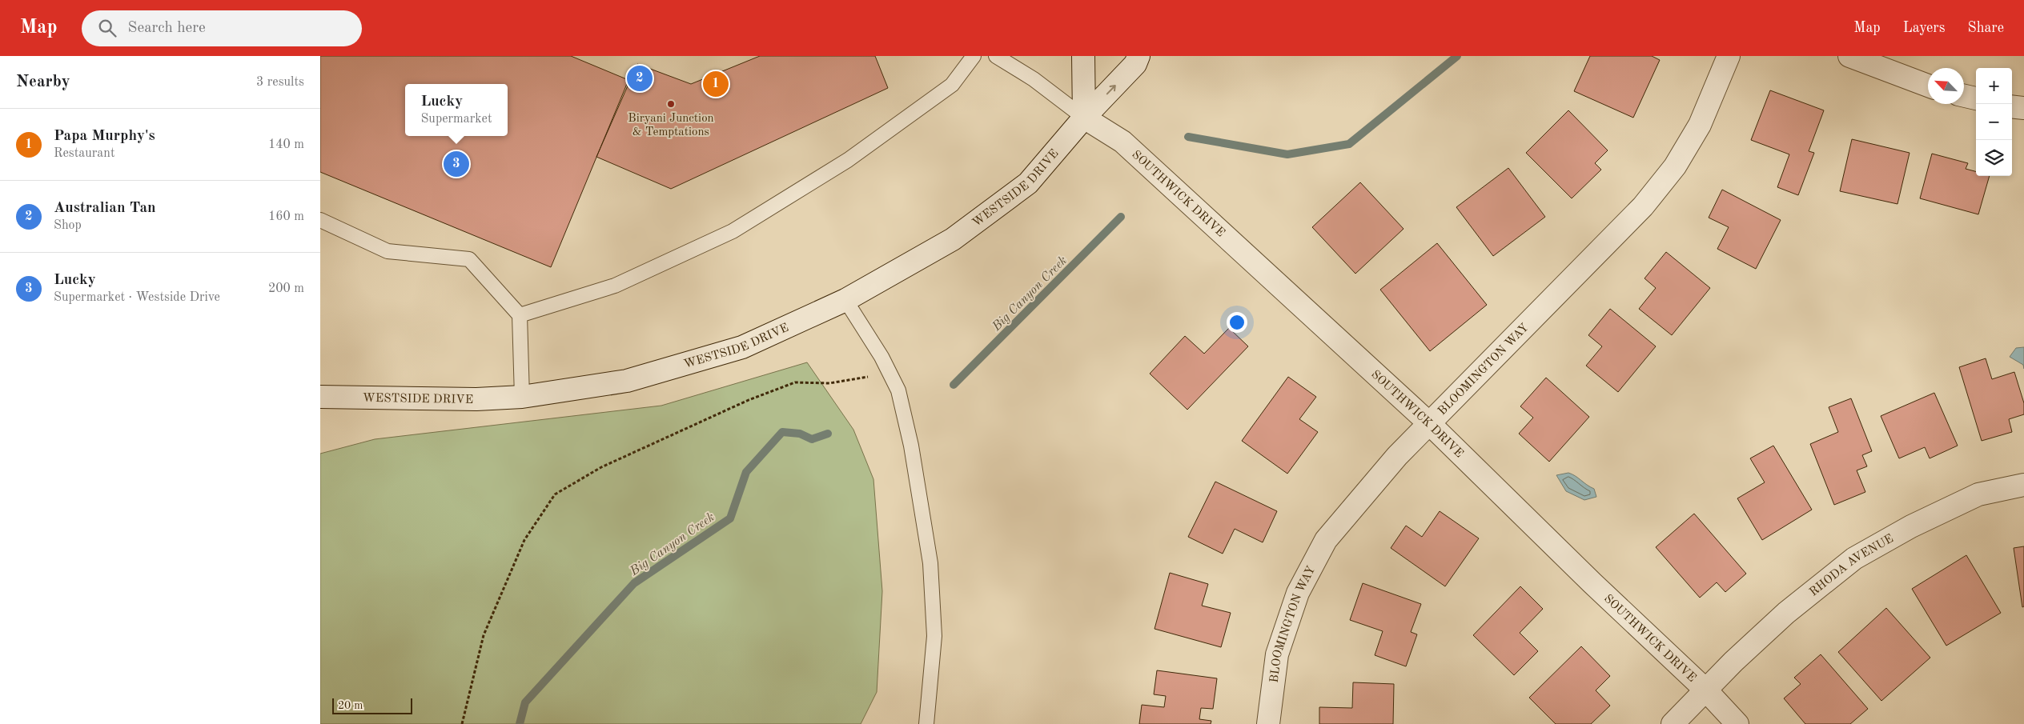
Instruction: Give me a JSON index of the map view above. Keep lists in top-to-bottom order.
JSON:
{
  "streets": {
    "street": [
      "WESTSIDE DRIVE",
      "SOUTHWICK DRIVE",
      "BLOOMINGTON WAY",
      "RHODA AVENUE"
    ]
  },
  "crossings": [
    ["WESTSIDE DRIVE", "SOUTHWICK DRIVE"],
    ["SOUTHWICK DRIVE", "BLOOMINGTON WAY"],
    ["SOUTHWICK DRIVE", "RHODA AVENUE"]
  ],
  "water": ["Big Canyon Creek"],
  "places": ["Biryani Junction & Temptations"],
  "scale_bar": "20 m",
  "north": "top left",
  "page": {
    "header": "Map",
    "search": "Search here",
    "nav": ["Map", "Layers", "Share"],
    "heading": ["Nearby", "3 results"],
    "pins": ["2", "1", "3"],
    "map_buttons": ["+", "−"],
    "popup": ["Lucky", "Supermarket"],
    "list": [
      {
        "mark": "1",
        "name": "Papa Murphy's",
        "note": "Restaurant",
        "value": "140 m"
      },
      {
        "mark": "2",
        "name": "Australian Tan",
        "note": "Shop",
        "value": "160 m"
      },
      {
        "mark": "3",
        "name": "Lucky",
        "note": "Supermarket · Westside Drive",
        "value": "200 m"
      }
    ],
    "scale": "20 m"
  }
}
